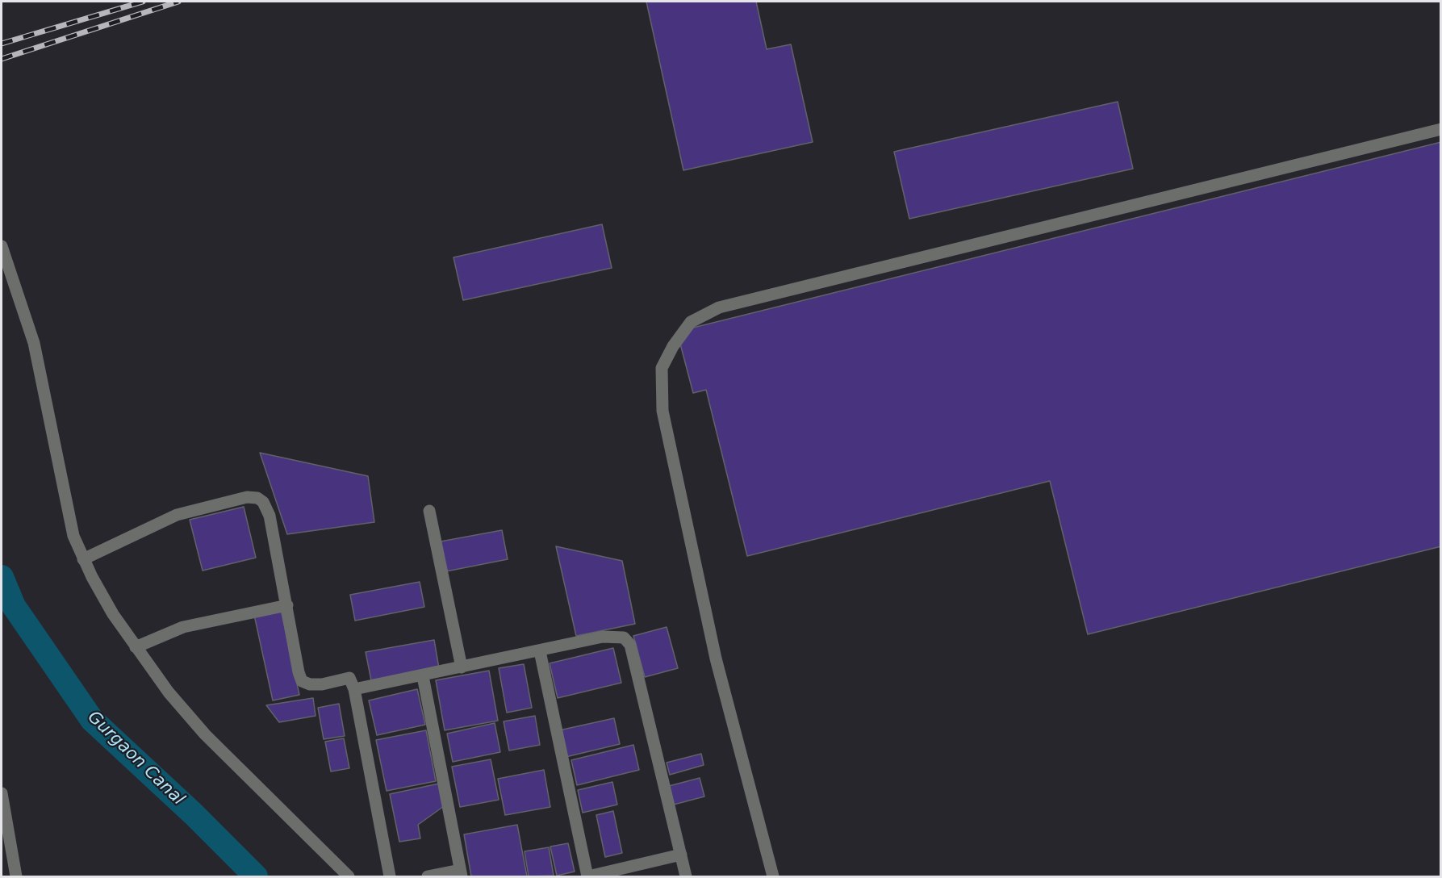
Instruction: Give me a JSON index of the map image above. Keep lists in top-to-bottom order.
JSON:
{
  "water": ["Gurgaon Canal"]
}
